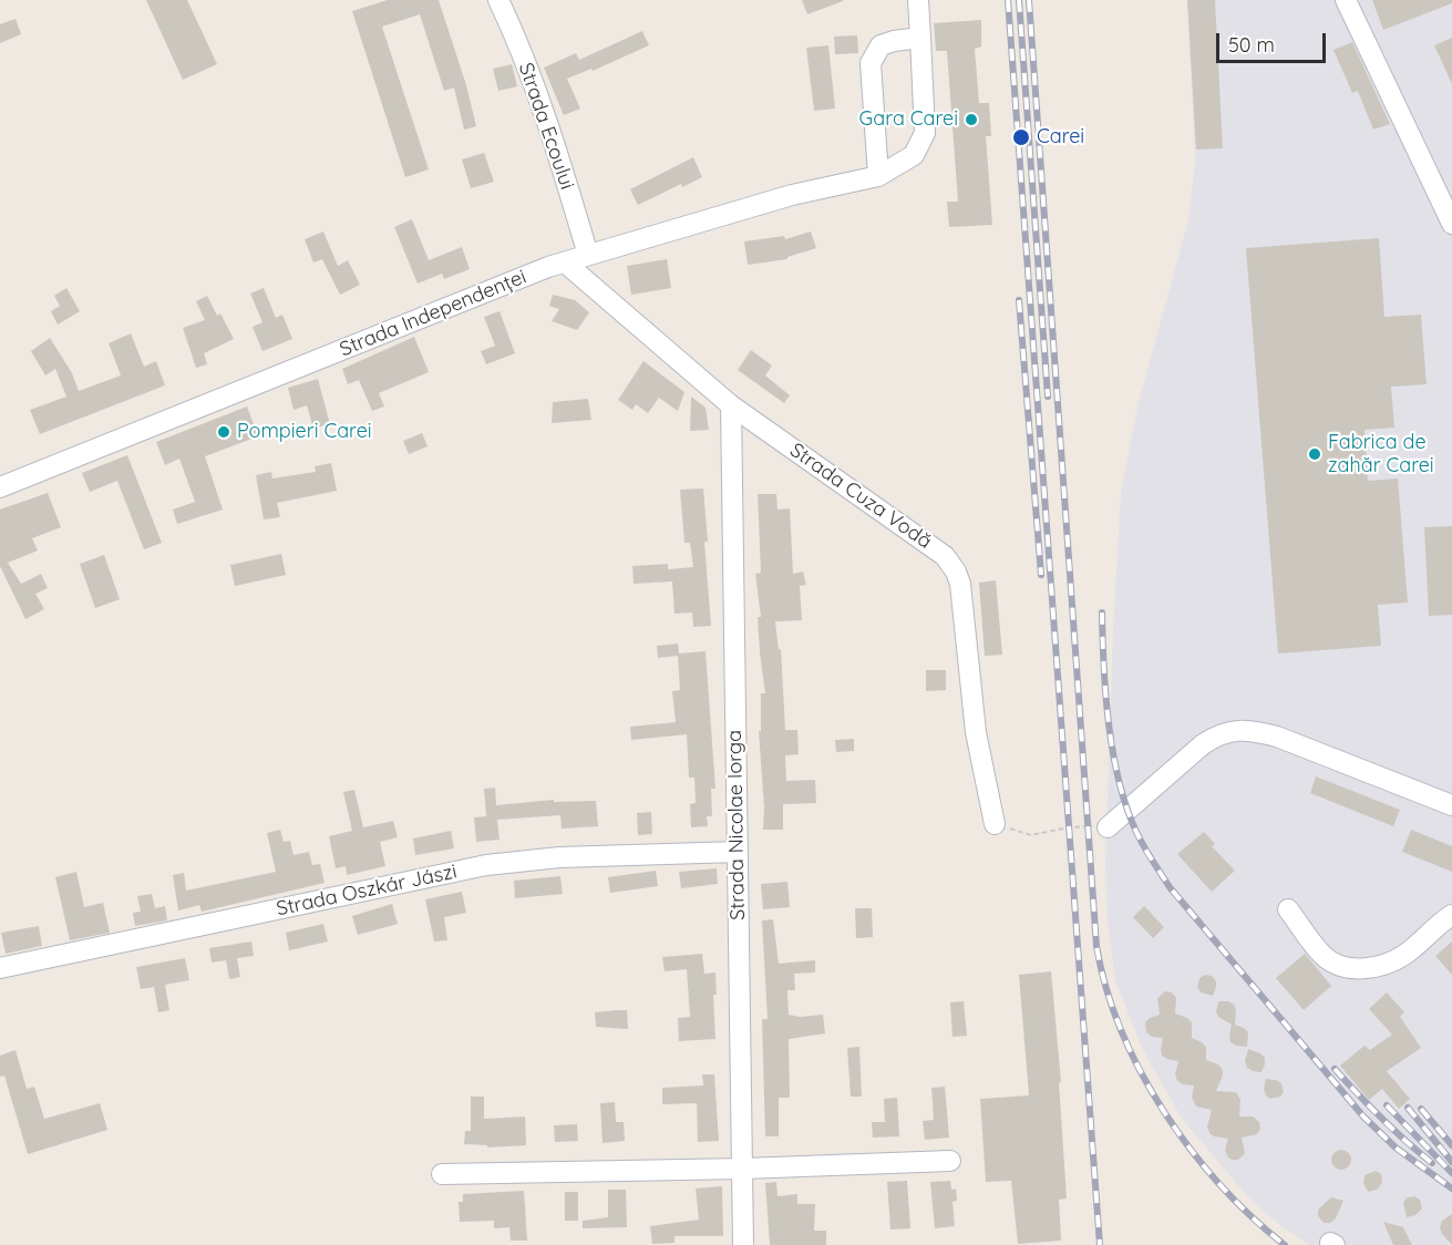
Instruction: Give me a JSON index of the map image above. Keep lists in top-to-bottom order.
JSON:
{
  "streets": {
    "street": [
      "Strada Ecoului",
      "Strada Independenței",
      "Strada Cuza Vodă",
      "Strada Nicolae Iorga",
      "Strada Oszkár Jászi"
    ]
  },
  "crossings": [
    ["Strada Ecoului", "Strada Independenței"],
    ["Strada Independenței", "Strada Cuza Vodă"],
    ["Strada Cuza Vodă", "Strada Nicolae Iorga"],
    ["Strada Nicolae Iorga", "Strada Oszkár Jászi"]
  ],
  "places": [
    "Gara Carei",
    "Carei",
    "Pompieri Carei",
    "Fabrica de zahăr Carei"
  ],
  "scale_bar": "50 m"
}
